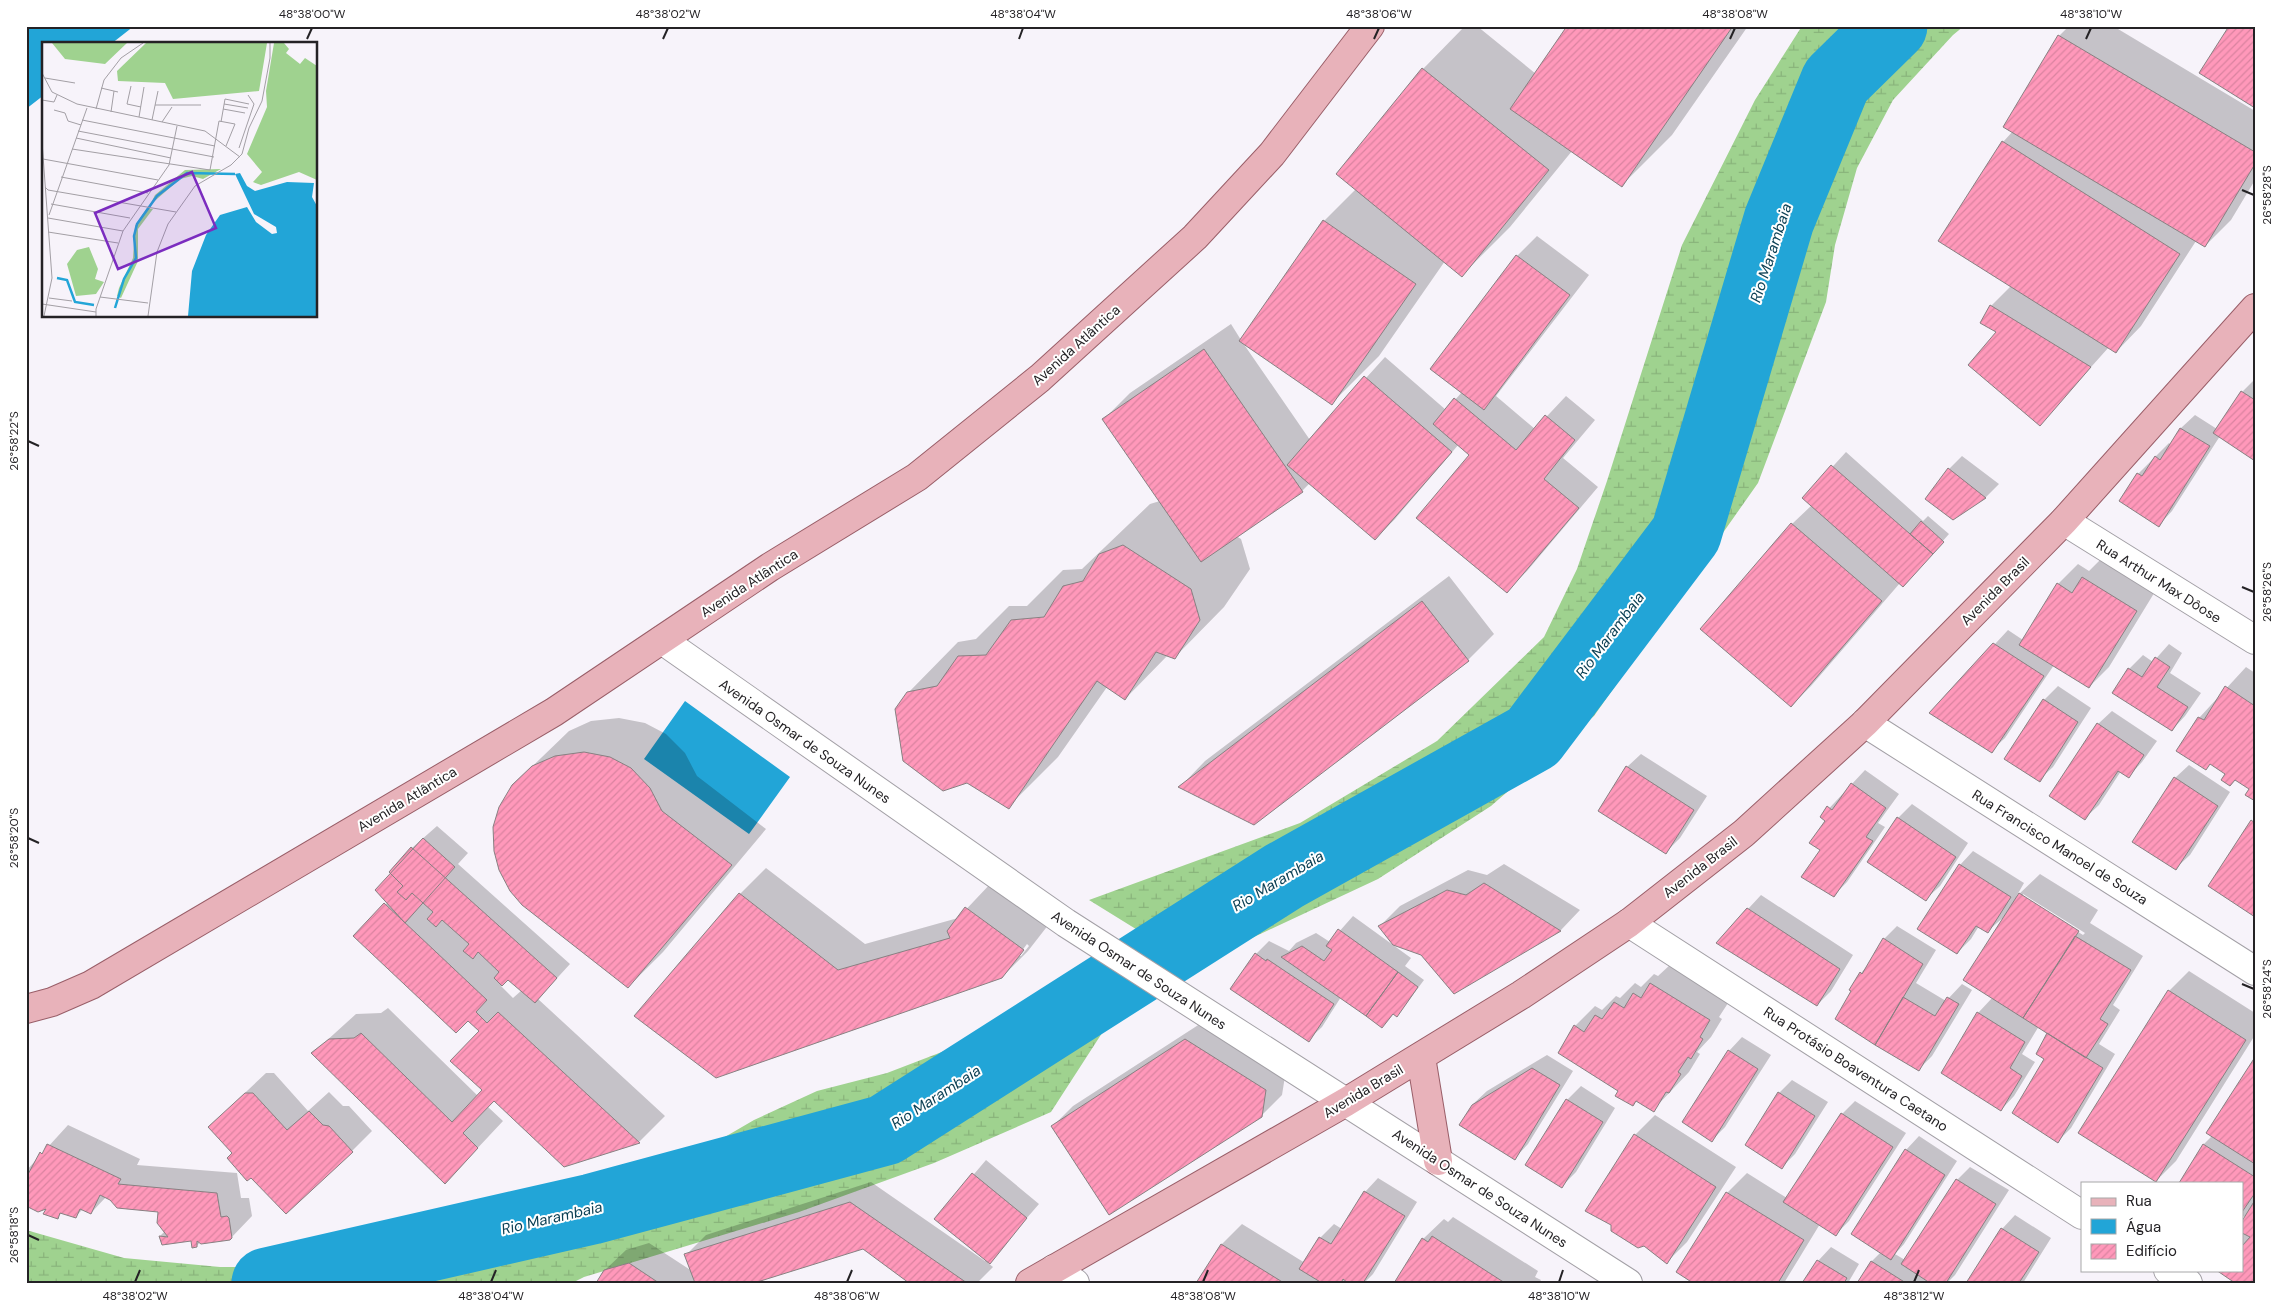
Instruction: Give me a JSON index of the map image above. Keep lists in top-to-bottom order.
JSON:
{
  "streets": {
    "main road": ["Avenida Atlântica", "Avenida Brasil"],
    "street": [
      "Rua Arthur Max Dôose",
      "Avenida Osmar de Souza Nunes",
      "Rua Francisco Manoel de Souza",
      "Rua Protásio Boaventura Caetano"
    ]
  },
  "crossings": [
    ["Avenida Atlântica", "Avenida Osmar de Souza Nunes"],
    ["Rua Arthur Max Dôose", "Avenida Brasil"],
    ["Avenida Brasil", "Avenida Osmar de Souza Nunes"],
    ["Avenida Brasil", "Rua Francisco Manoel de Souza"],
    ["Avenida Brasil", "Rua Protásio Boaventura Caetano"]
  ],
  "water": ["Rio Marambaia"],
  "legend": ["Rua", "Água", "Edifício"],
  "coordinates": [
    "48°38'00\"W",
    "48°38'02\"W",
    "48°38'04\"W",
    "48°38'06\"W",
    "48°38'08\"W",
    "48°38'10\"W",
    "26°58'28\"S",
    "26°58'22\"S",
    "26°58'26\"S",
    "26°58'20\"S",
    "26°58'24\"S",
    "26°58'18\"S",
    "48°38'12\"W"
  ]
}
